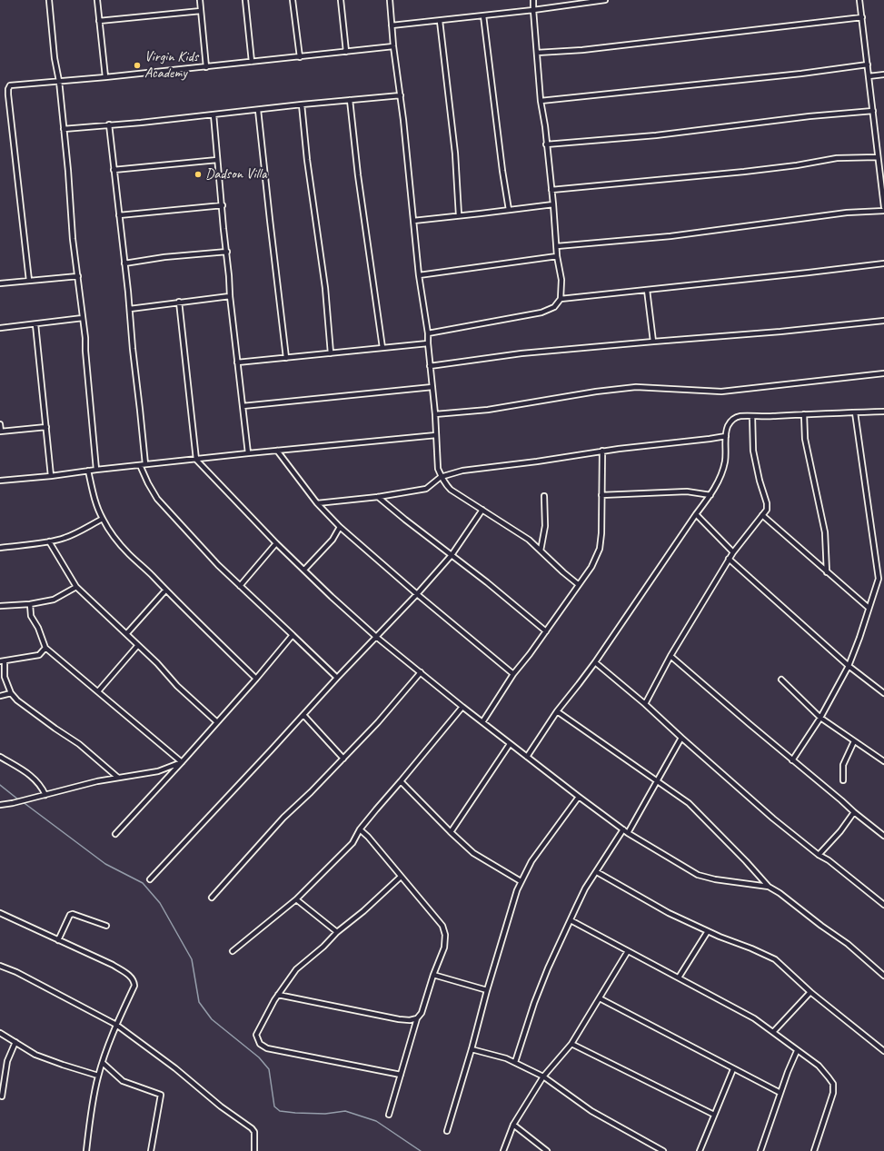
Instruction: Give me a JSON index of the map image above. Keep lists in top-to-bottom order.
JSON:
{
  "places": ["Virgin Kids Academy", "Dadson Villa"]
}
